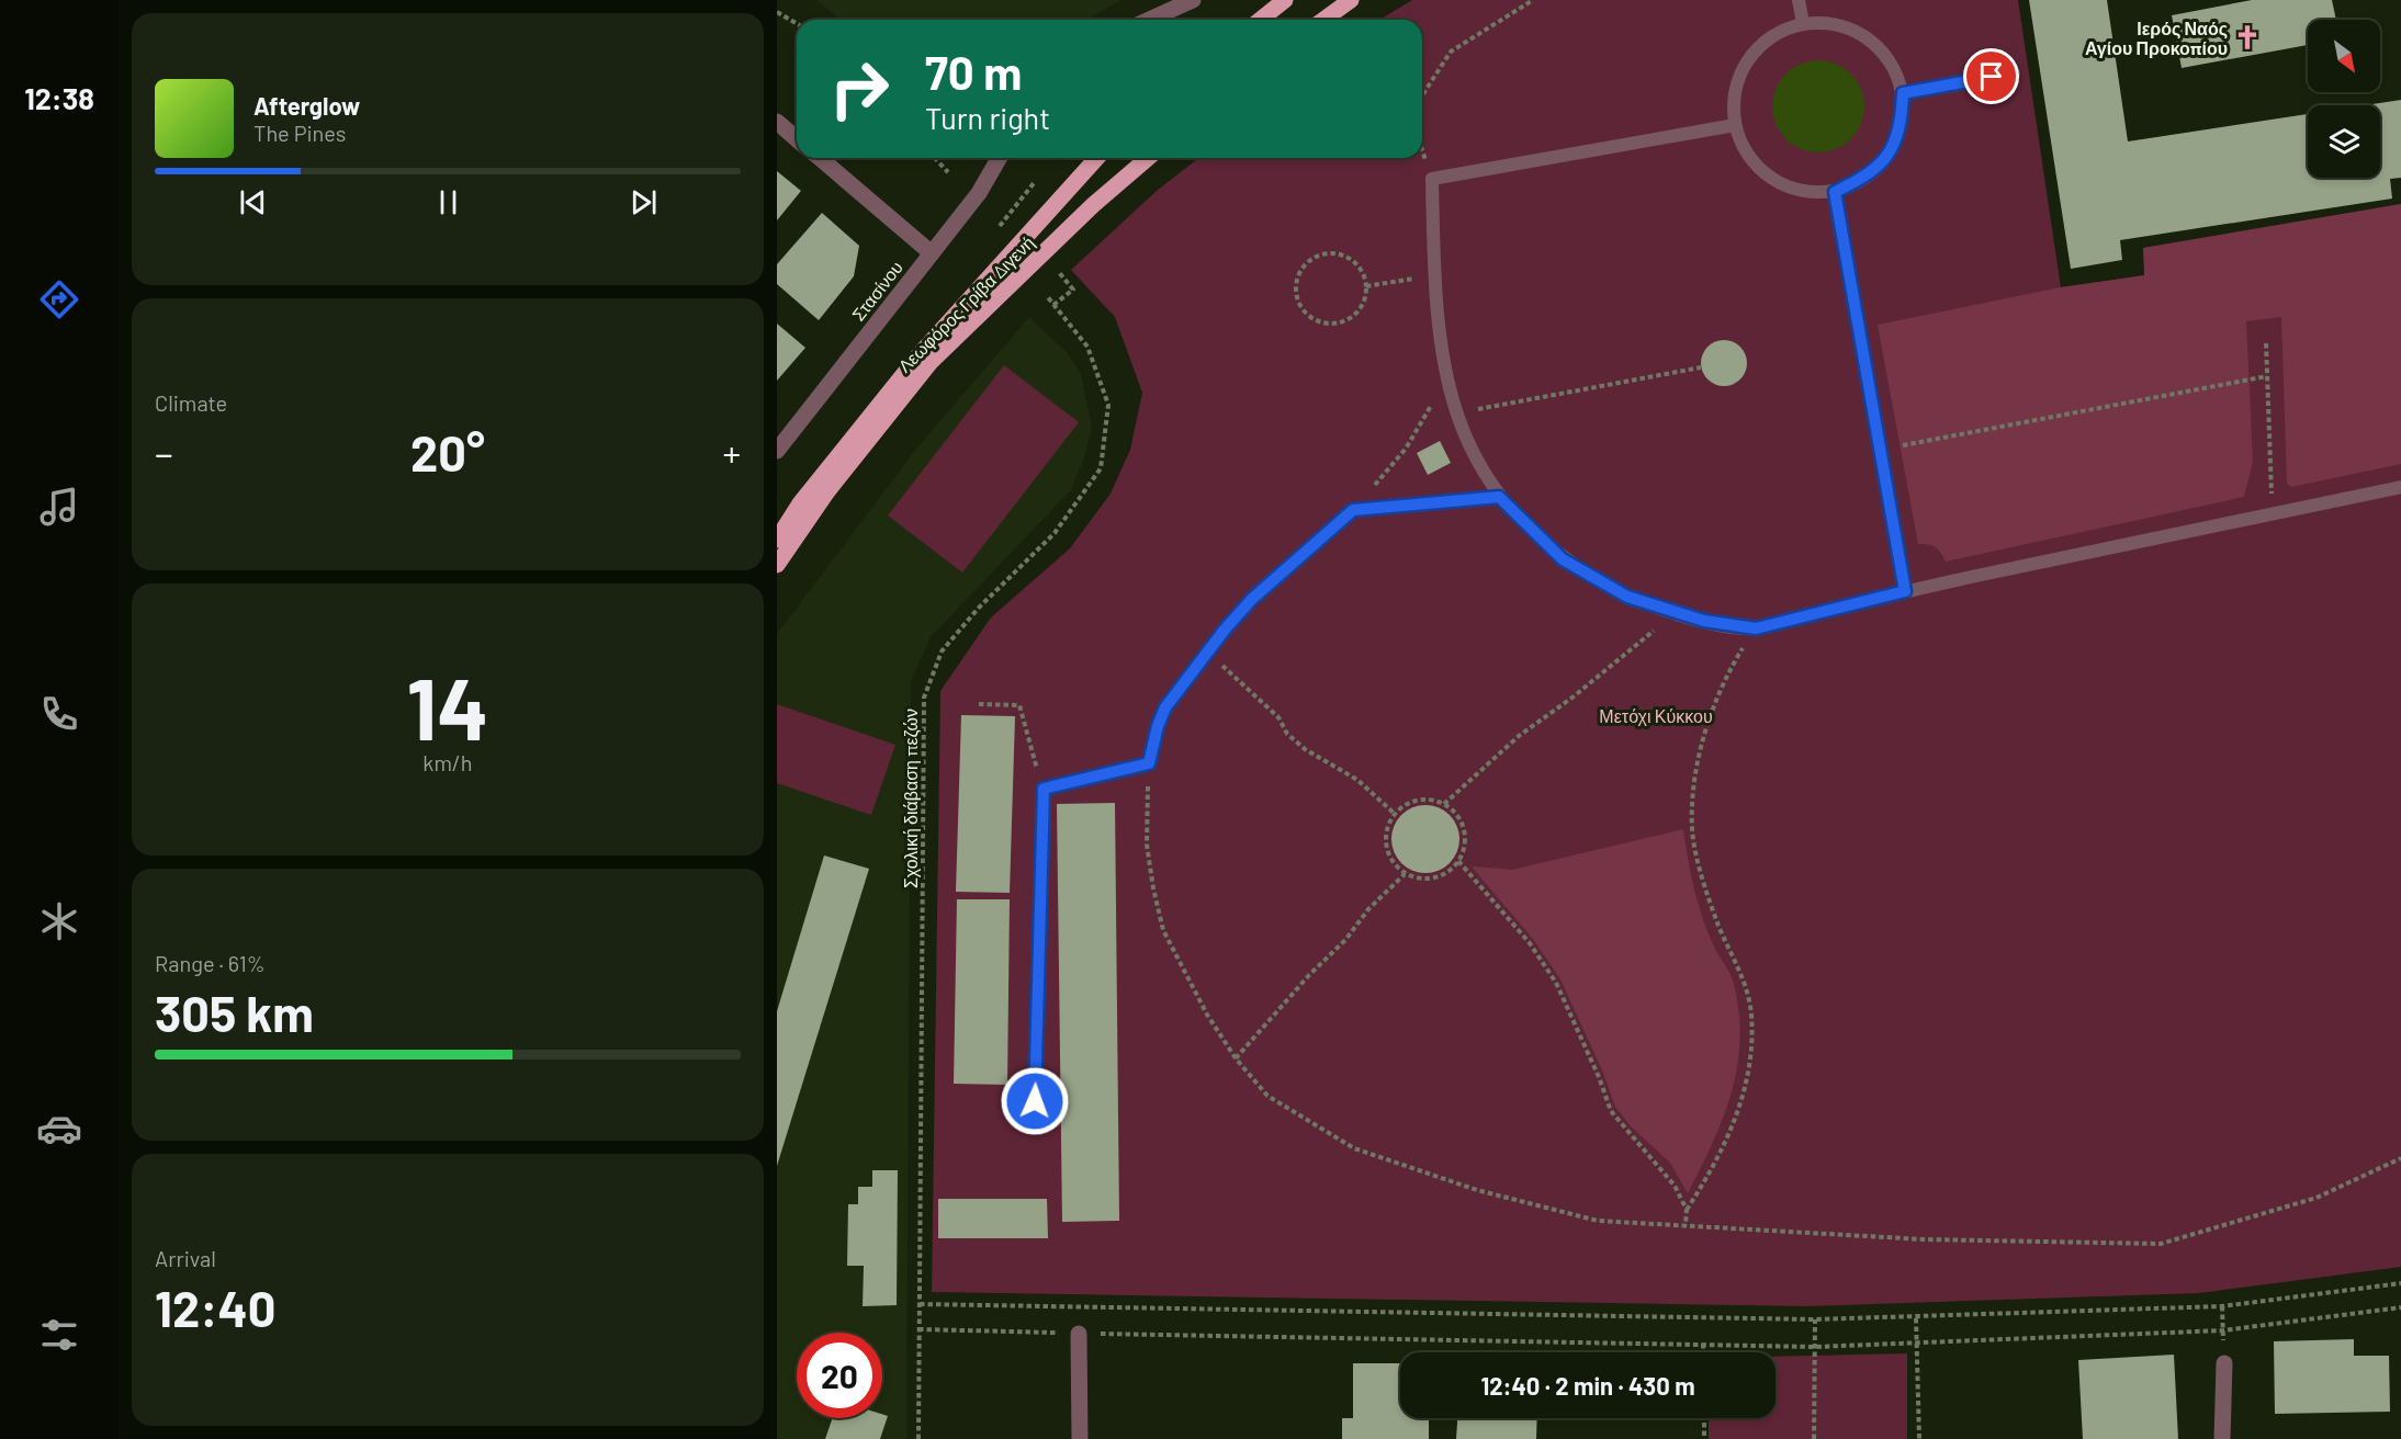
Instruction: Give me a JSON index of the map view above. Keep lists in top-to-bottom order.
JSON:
{
  "streets": {
    "main road": ["Λεωφόρος Γρίβα Διγενή"],
    "street": ["Στασίνου"],
    "path": ["Σχολική διάβαση πεζών"]
  },
  "parks": ["Μετόχι Κύκκου"],
  "places": {
    "church": ["Ιερός Ναός Αγίου Προκοπίου"]
  },
  "north": "bottom right",
  "page": {
    "tabs": "12:38",
    "turn": ["70 m", "Turn right"],
    "song": ["Afterglow", "The Pines"],
    "tile": [
      "Climate",
      ["14", "km/h"],
      ["Range · 61%", "305 km"],
      ["Arrival", "12:40"]
    ],
    "heat": ["−", "20°", "+"],
    "limit": "20",
    "trip": "12:40 · 2 min · 430 m"
  }
}
